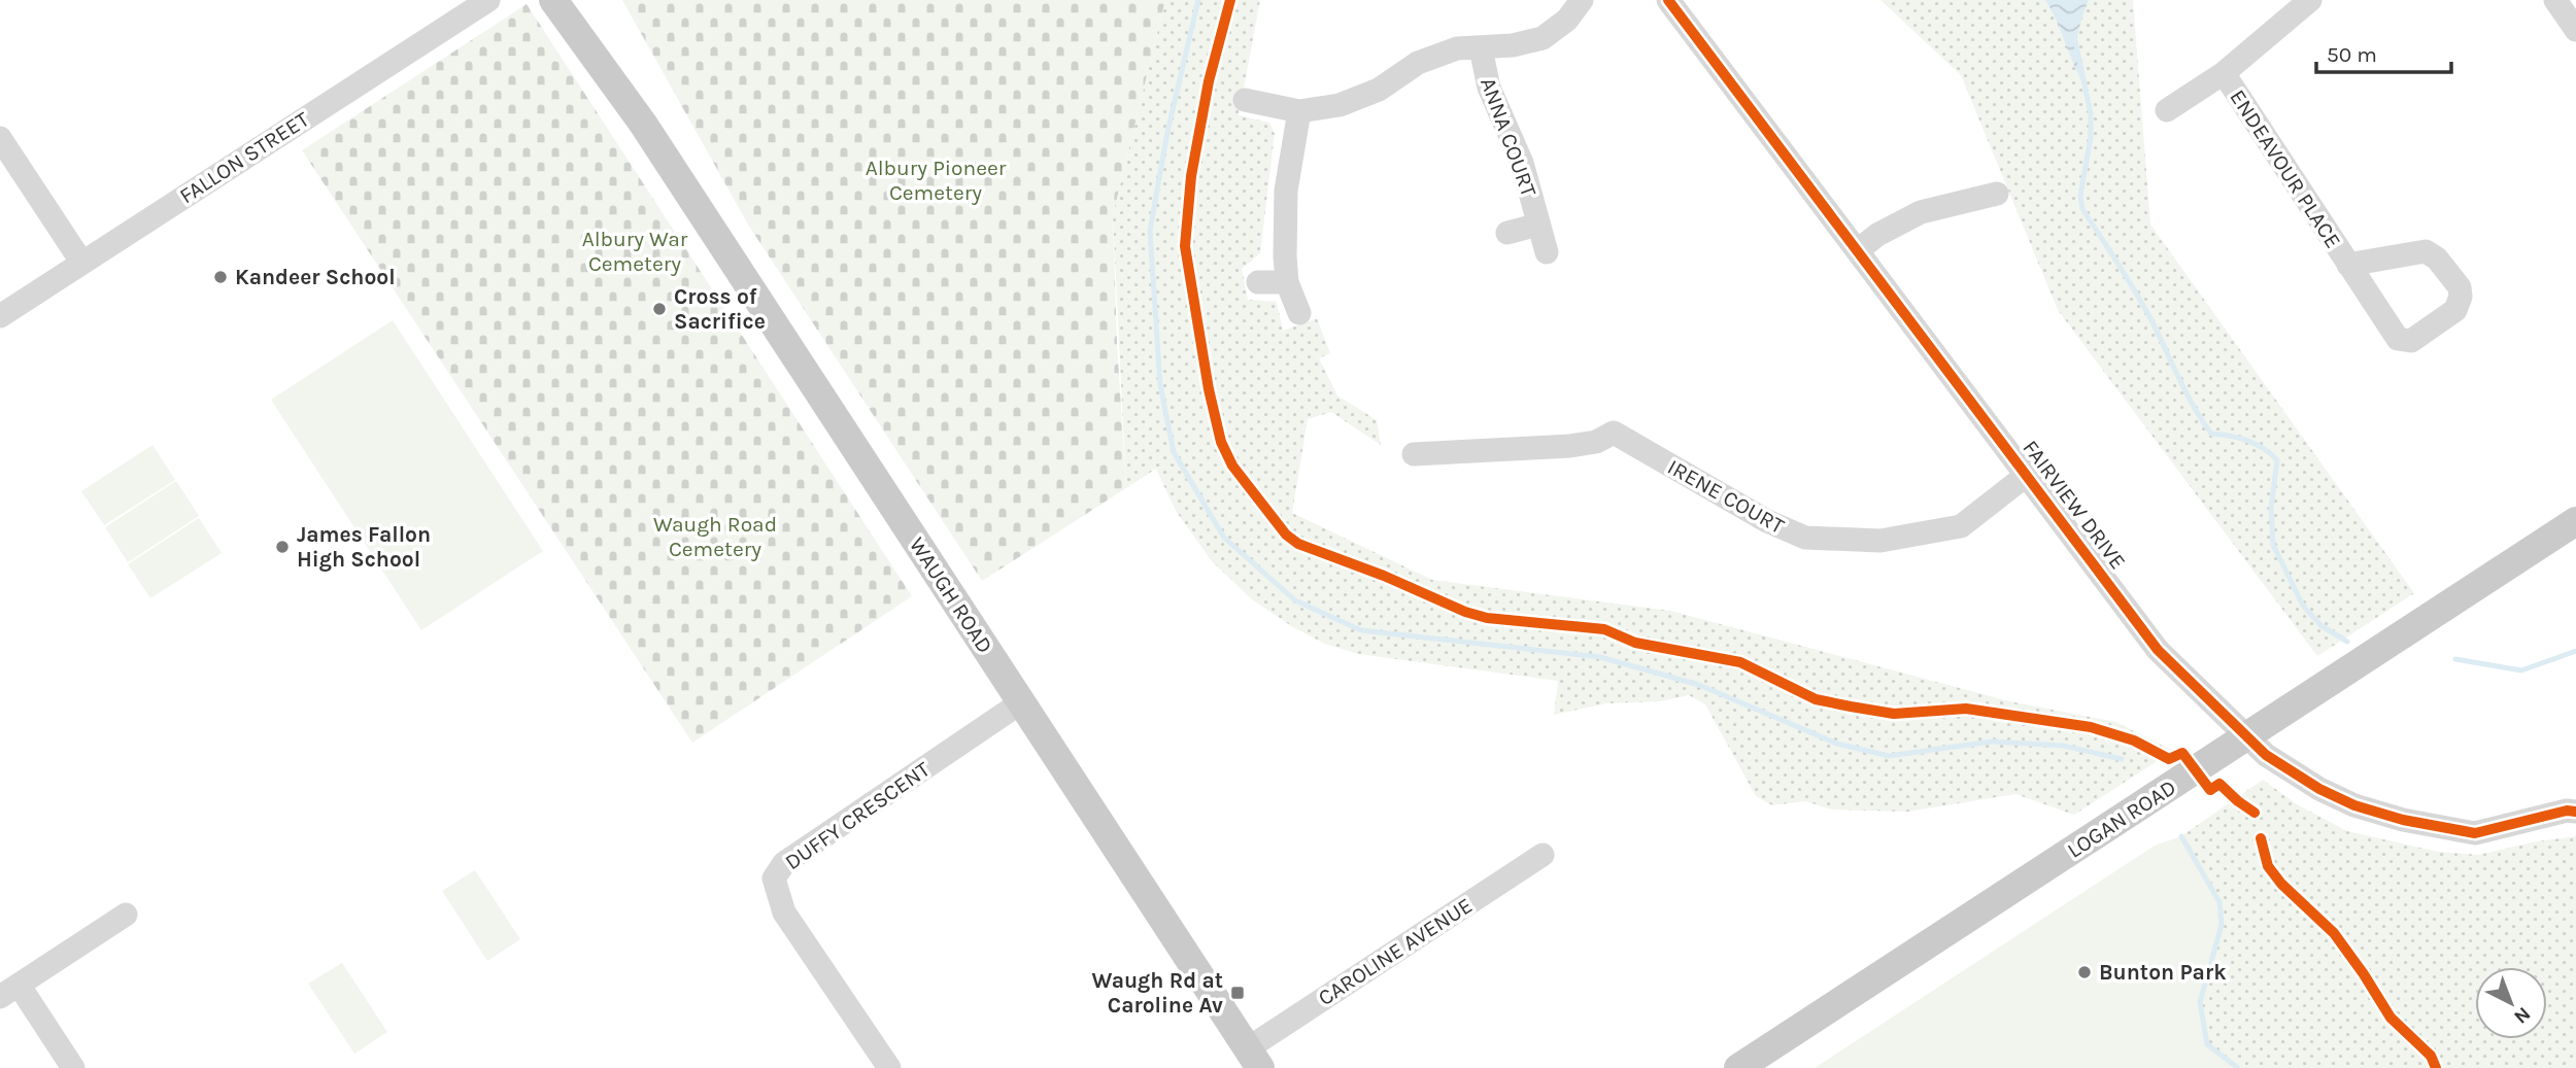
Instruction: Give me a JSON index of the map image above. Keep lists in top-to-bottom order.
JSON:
{
  "streets": {
    "main road": ["WAUGH ROAD", "LOGAN ROAD"],
    "street": [
      "ANNA COURT",
      "FALLON STREET",
      "ENDEAVOUR PLACE",
      "IRENE COURT",
      "FAIRVIEW DRIVE",
      "DUFFY CRESCENT",
      "CAROLINE AVENUE"
    ]
  },
  "crossings": [
    ["IRENE COURT", "FAIRVIEW DRIVE"],
    ["FAIRVIEW DRIVE", "LOGAN ROAD"],
    ["WAUGH ROAD", "DUFFY CRESCENT"],
    ["WAUGH ROAD", "CAROLINE AVENUE"]
  ],
  "parks": ["Albury Pioneer Cemetery", "Albury War Cemetery", "Waugh Road Cemetery"],
  "places": {
    "other": [
      "Kandeer School",
      "Cross of Sacrifice",
      "James Fallon High School",
      "Bunton Park"
    ],
    "transit": ["Waugh Rd at Caroline Av"]
  },
  "scale_bar": "50 m",
  "north": "bottom right"
}
